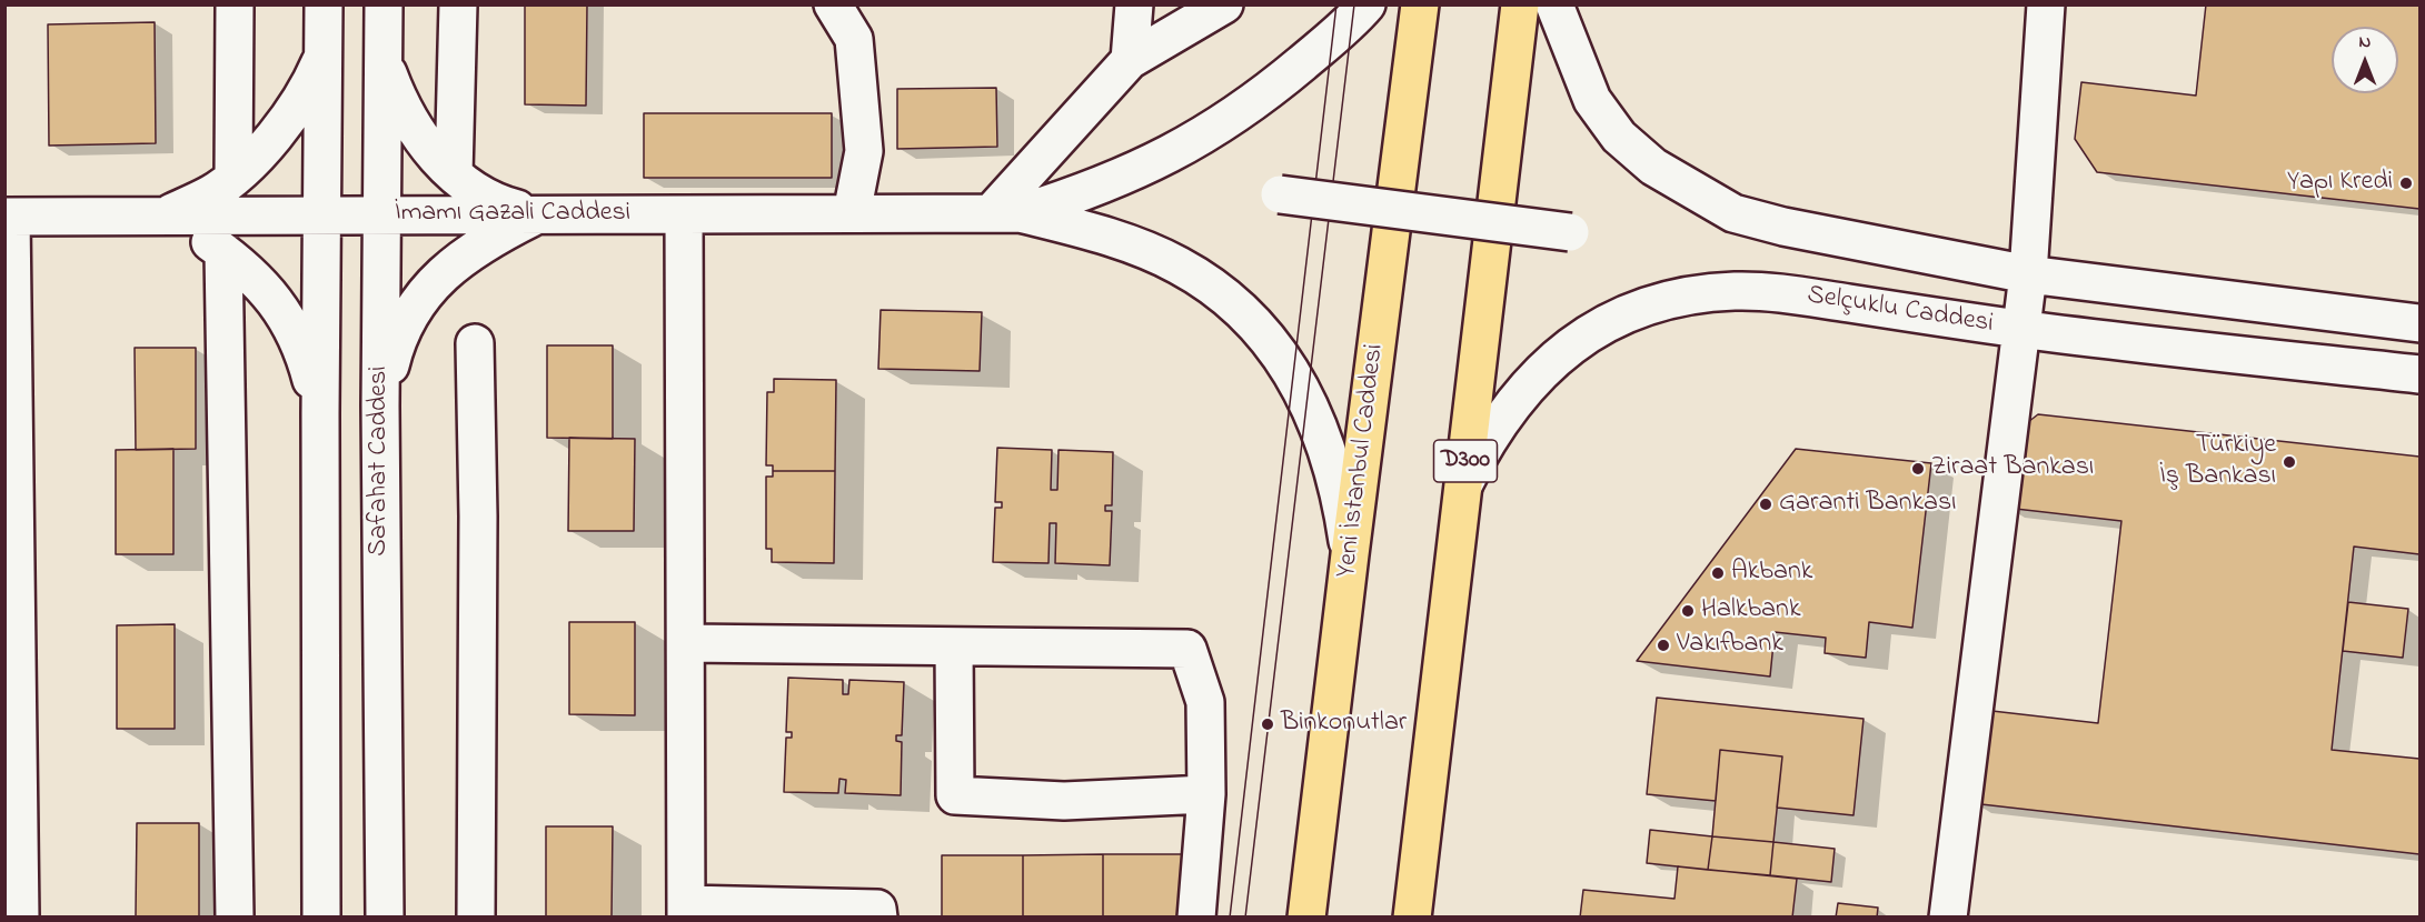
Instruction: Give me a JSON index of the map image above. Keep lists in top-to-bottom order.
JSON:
{
  "streets": {
    "highway": ["Yeni İstanbul Caddesi", "D300"],
    "street": ["İmamı Gazali Caddesi", "Selçuklu Caddesi", "Safahat Caddesi"]
  },
  "crossings": [
    ["İmamı Gazali Caddesi", "Safahat Caddesi"],
    ["Selçuklu Caddesi", "D300"]
  ],
  "places": [
    "Yapı Kredi",
    "Türkiye İş Bankası",
    "Ziraat Bankası",
    "Garanti Bankası",
    "Akbank",
    "Halkbank",
    "Vakıfbank",
    "Binkonutlar"
  ],
  "north": "top"
}
